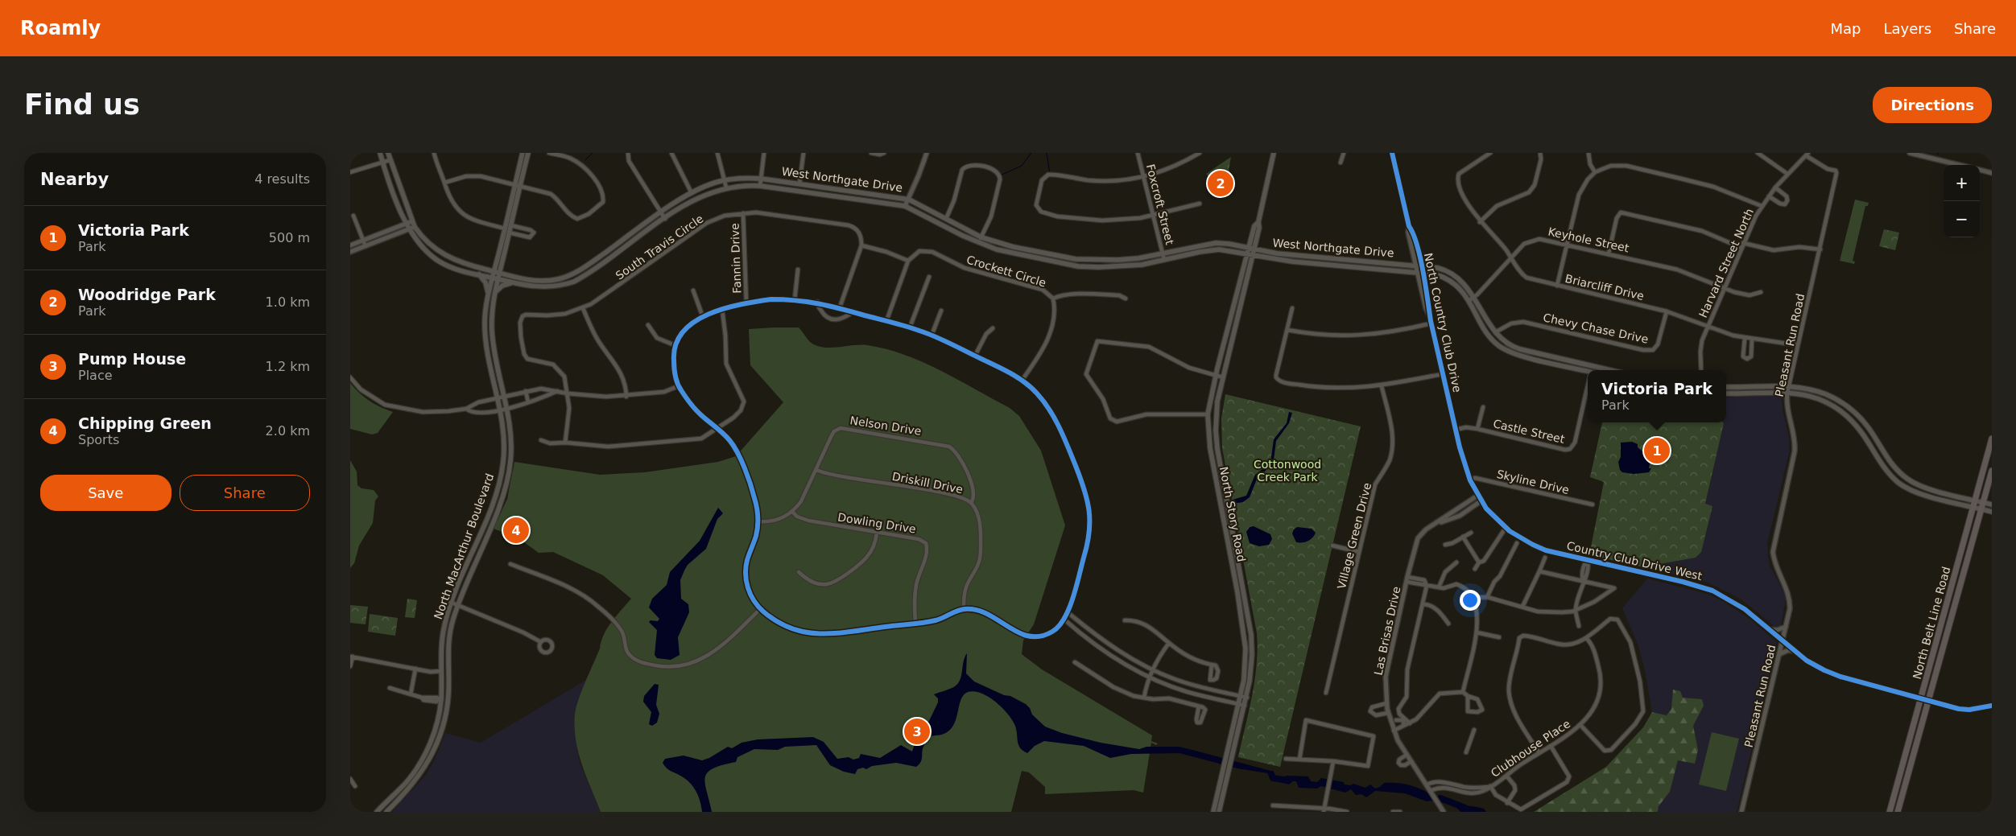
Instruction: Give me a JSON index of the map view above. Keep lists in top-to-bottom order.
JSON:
{
  "streets": {
    "main road": [
      "West Northgate Drive",
      "North Story Road",
      "North MacArthur Boulevard",
      "North Belt Line Road"
    ],
    "street": [
      "Foxcroft Street",
      "Keyhole Street",
      "South Travis Circle",
      "Fannin Drive",
      "Harvard Street North",
      "Crockett Circle",
      "Briarcliff Drive",
      "North Country Club Drive",
      "Chevy Chase Drive",
      "Pleasant Run Road",
      "Nelson Drive",
      "Castle Street",
      "Skyline Drive",
      "Driskill Drive",
      "Dowling Drive",
      "Village Green Drive",
      "Country Club Drive West",
      "Las Brisas Drive",
      "Clubhouse Place"
    ]
  },
  "crossings": [
    ["West Northgate Drive", "Foxcroft Street"],
    ["West Northgate Drive", "Keyhole Street"],
    ["West Northgate Drive", "North Country Club Drive"],
    ["West Northgate Drive", "Chevy Chase Drive"],
    ["West Northgate Drive", "Castle Street"],
    ["West Northgate Drive", "North Story Road"],
    ["West Northgate Drive", "North MacArthur Boulevard"],
    ["Keyhole Street", "Harvard Street North"],
    ["Keyhole Street", "Briarcliff Drive"],
    ["South Travis Circle", "Fannin Drive"],
    ["Harvard Street North", "Briarcliff Drive"],
    ["Harvard Street North", "Pleasant Run Road"],
    ["Briarcliff Drive", "Chevy Chase Drive"],
    ["Briarcliff Drive", "Pleasant Run Road"],
    ["North Country Club Drive", "Castle Street"],
    ["North Country Club Drive", "Skyline Drive"],
    ["North Country Club Drive", "Country Club Drive West"],
    ["North Country Club Drive", "Las Brisas Drive"],
    ["Pleasant Run Road", "Country Club Drive West"],
    ["Nelson Drive", "Driskill Drive"],
    ["Nelson Drive", "Dowling Drive"],
    ["Country Club Drive West", "North Belt Line Road"],
    ["Country Club Drive West", "Las Brisas Drive"],
    ["Las Brisas Drive", "Clubhouse Place"]
  ],
  "parks": ["Cottonwood Creek Park"],
  "page": {
    "header": "Roamly",
    "nav": ["Map", "Layers", "Share"],
    "buttons": [
      "Directions",
      ["Save", "Share"]
    ],
    "title": "Find us",
    "heading": ["Nearby", "4 results"],
    "map_buttons": ["+", "−"],
    "pins": [
      "2",
      "1",
      "4",
      "3"
    ],
    "list": [
      {
        "mark": "1",
        "name": "Victoria Park",
        "note": "Park",
        "value": "500 m"
      },
      {
        "mark": "2",
        "name": "Woodridge Park",
        "note": "Park",
        "value": "1.0 km"
      },
      {
        "mark": "3",
        "name": "Pump House",
        "note": "Place",
        "value": "1.2 km"
      },
      {
        "mark": "4",
        "name": "Chipping Green",
        "note": "Sports",
        "value": "2.0 km"
      }
    ],
    "popup": ["Victoria Park", "Park"]
  }
}
